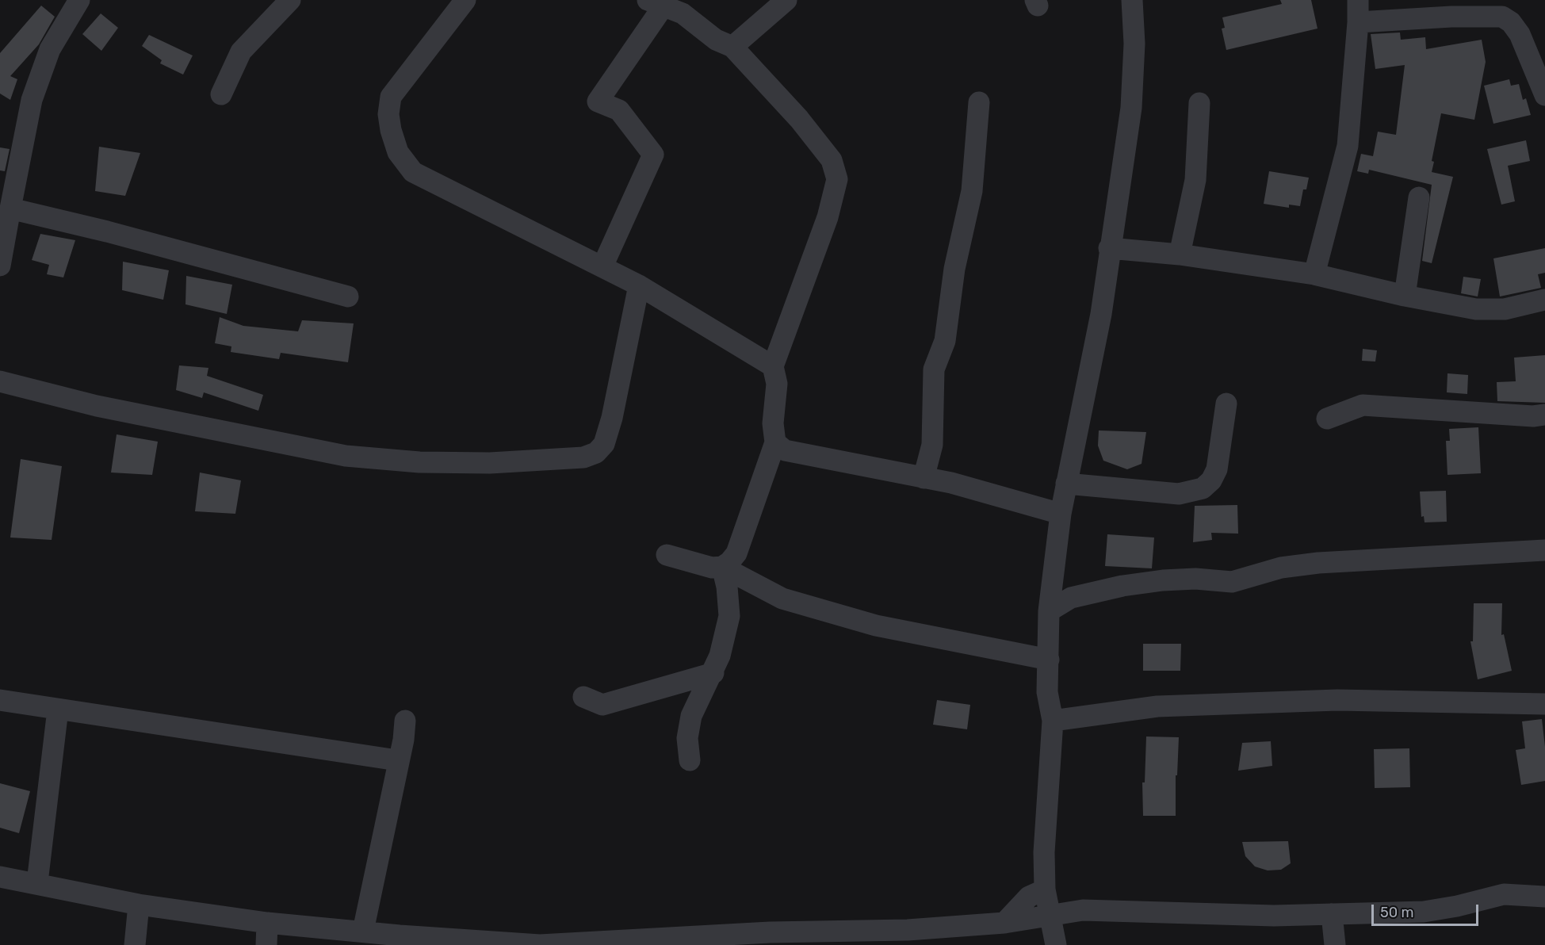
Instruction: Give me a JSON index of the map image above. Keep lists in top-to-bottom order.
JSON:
{
  "scale_bar": "50 m"
}
